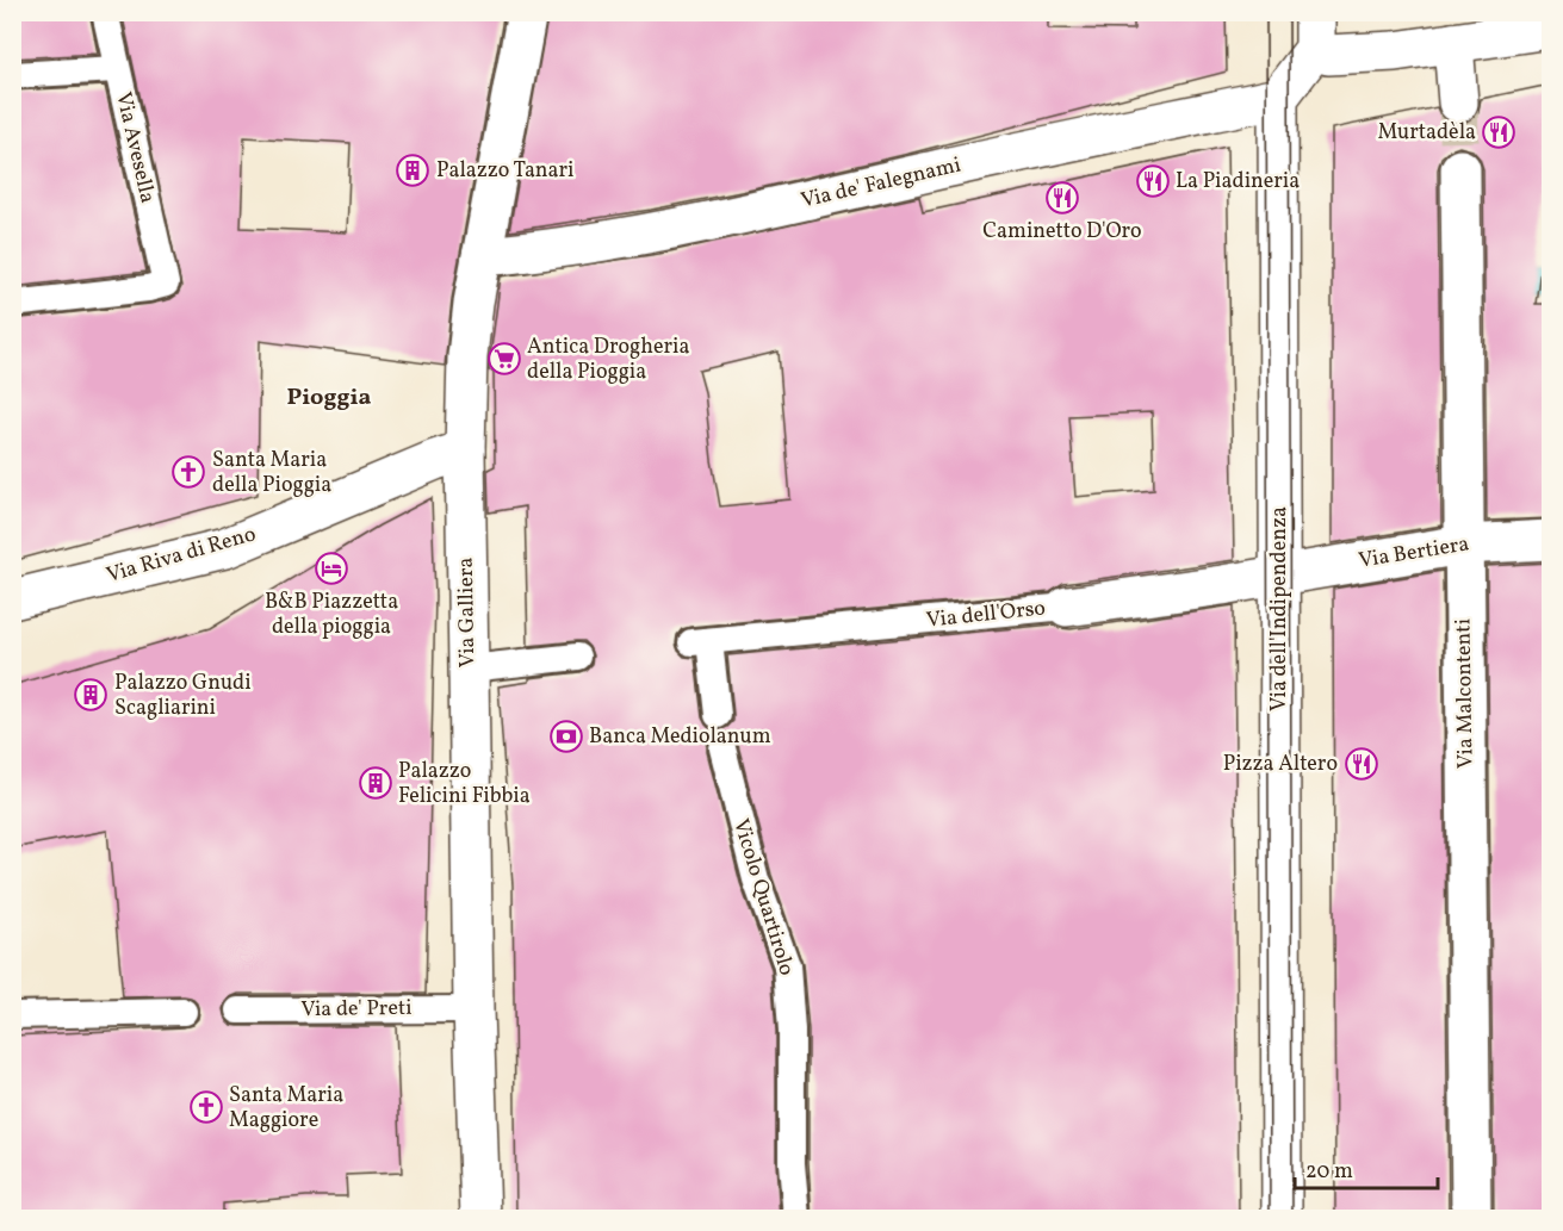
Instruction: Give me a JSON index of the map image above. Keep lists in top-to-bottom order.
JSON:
{
  "streets": {
    "street": [
      "Via de' Falegnami",
      "Via Bertiera",
      "Via Riva di Reno",
      "Via dell'Indipendenza",
      "Via Galliera",
      "Via dell'Orso",
      "Via Malcontenti"
    ],
    "lane": ["Via Avesella", "Vicolo Quartirolo", "Via de' Preti"]
  },
  "crossings": [
    ["Via de' Falegnami", "Via dell'Indipendenza"],
    ["Via de' Falegnami", "Via Galliera"],
    ["Via Bertiera", "Via dell'Indipendenza"],
    ["Via Bertiera", "Via dell'Orso"],
    ["Via Bertiera", "Via Malcontenti"],
    ["Via Riva di Reno", "Via Galliera"],
    ["Via dell'Indipendenza", "Via dell'Orso"],
    ["Via Galliera", "Via de' Preti"]
  ],
  "districts": ["Pioggia"],
  "places": {
    "restaurant": [
      "Murtadèla",
      "La Piadineria",
      "Caminetto D'Oro",
      "Pizza Altero"
    ],
    "building": ["Palazzo Tanari", "Palazzo Gnudi Scagliarini", "Palazzo Felicini Fibbia"],
    "supermarket": ["Antica Drogheria della Pioggia"],
    "church": ["Santa Maria della Pioggia", "Santa Maria Maggiore"],
    "hotel": ["B&B Piazzetta della pioggia"],
    "bank": ["Banca Mediolanum"]
  },
  "scale_bar": "20 m"
}
